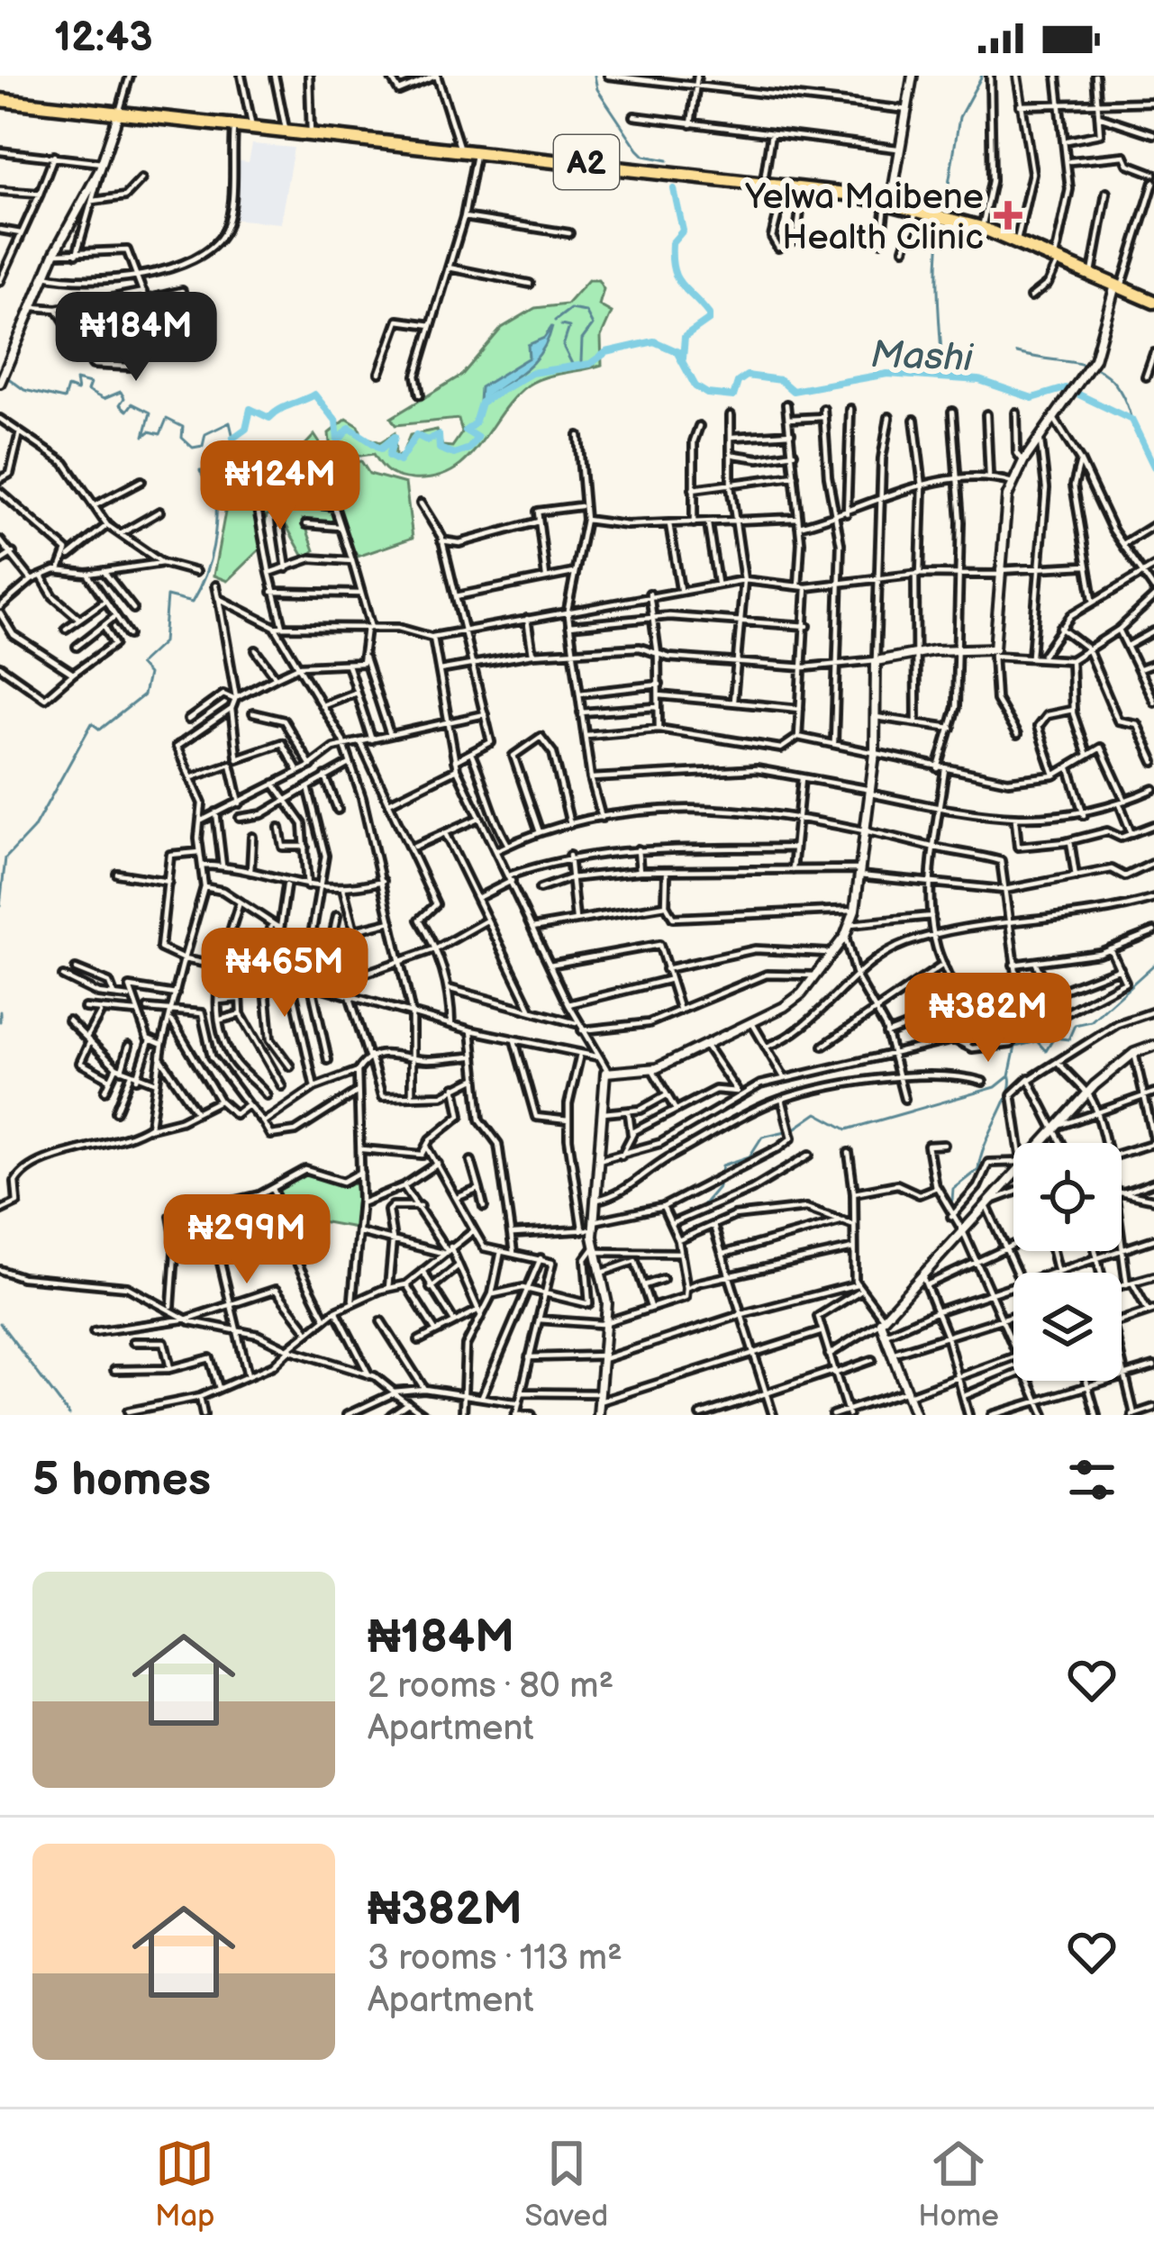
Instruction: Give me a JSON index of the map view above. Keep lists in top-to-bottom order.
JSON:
{
  "streets": {
    "highway": ["A2"]
  },
  "water": ["Mashi"],
  "places": {
    "health": ["Yelwa Maibene Health Clinic"]
  },
  "page": {
    "status": "12:43",
    "price": [
      "₦184M",
      "₦124M",
      "₦465M",
      "₦382M",
      "₦299M"
    ],
    "heading": "5 homes",
    "list": [
      {
        "name": "₦184M",
        "note": "2 rooms · 80 m² · Apartment"
      },
      {
        "name": "₦382M",
        "note": "3 rooms · 113 m² · Apartment"
      }
    ],
    "tabs": ["Map", "Saved", "Home"]
  }
}
